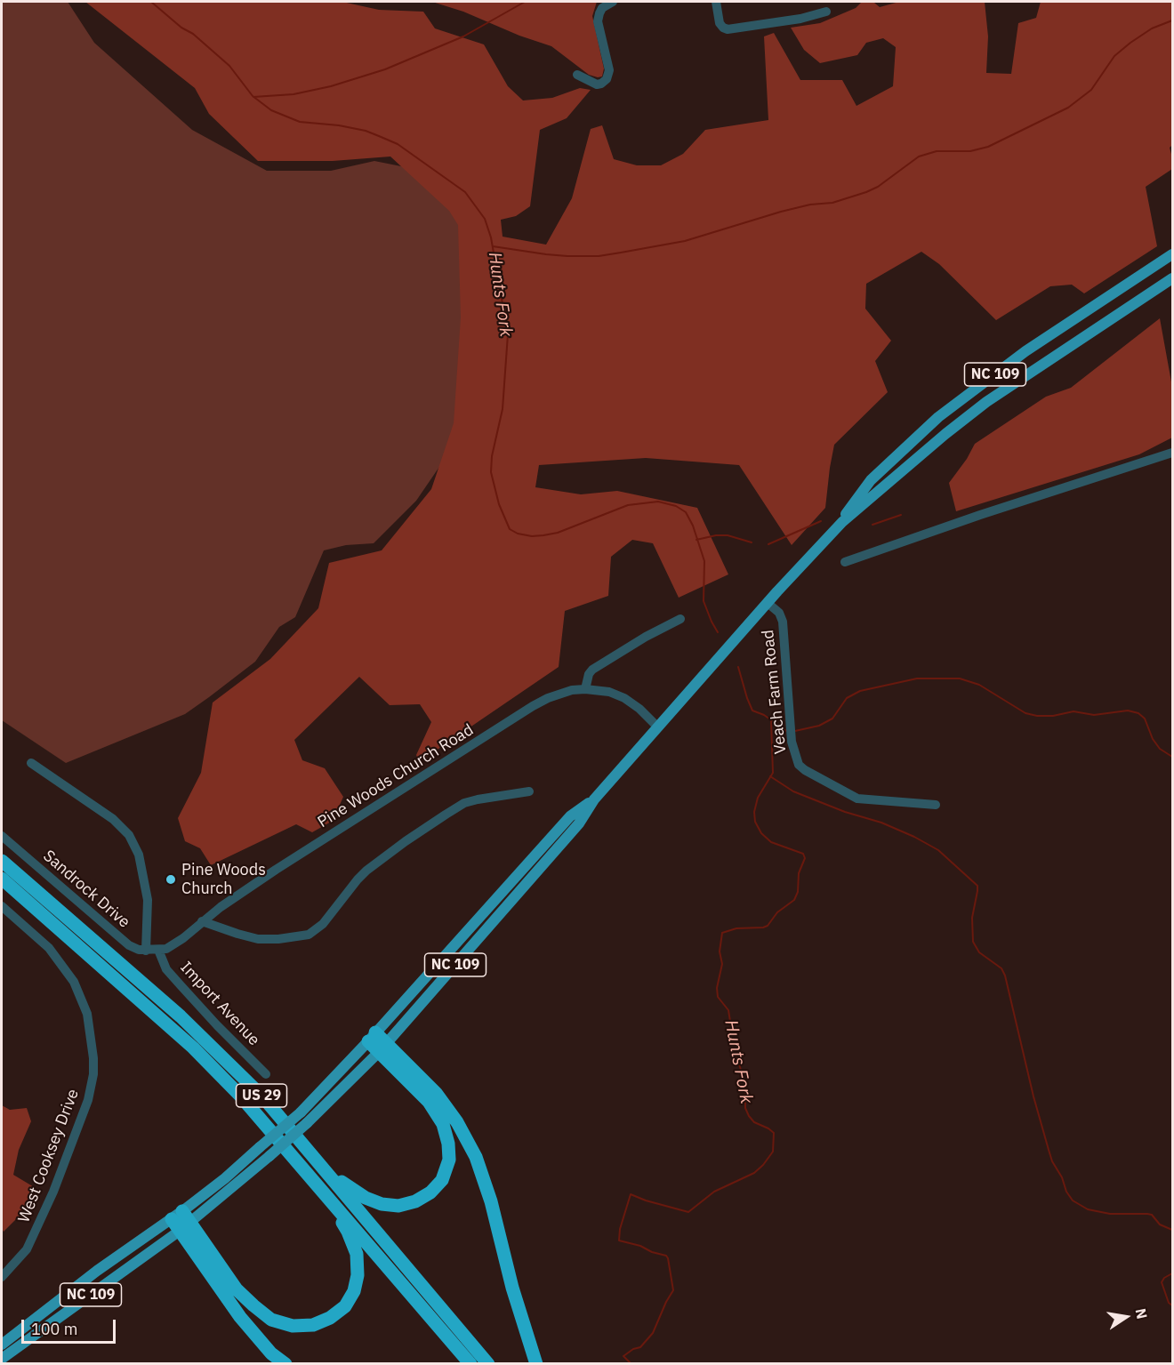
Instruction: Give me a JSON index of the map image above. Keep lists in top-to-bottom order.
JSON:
{
  "streets": {
    "highway": ["US 29"],
    "main road": ["NC 109"],
    "street": [
      "Veach Farm Road",
      "Pine Woods Church Road",
      "Sandrock Drive",
      "Import Avenue",
      "West Cooksey Drive"
    ]
  },
  "crossings": [
    ["NC 109", "Veach Farm Road"],
    ["NC 109", "Pine Woods Church Road"],
    ["Pine Woods Church Road", "Sandrock Drive"],
    ["Pine Woods Church Road", "Import Avenue"],
    ["Sandrock Drive", "Import Avenue"]
  ],
  "water": ["Hunts Fork"],
  "places": ["Pine Woods Church"],
  "scale_bar": "100 m",
  "north": "right"
}
